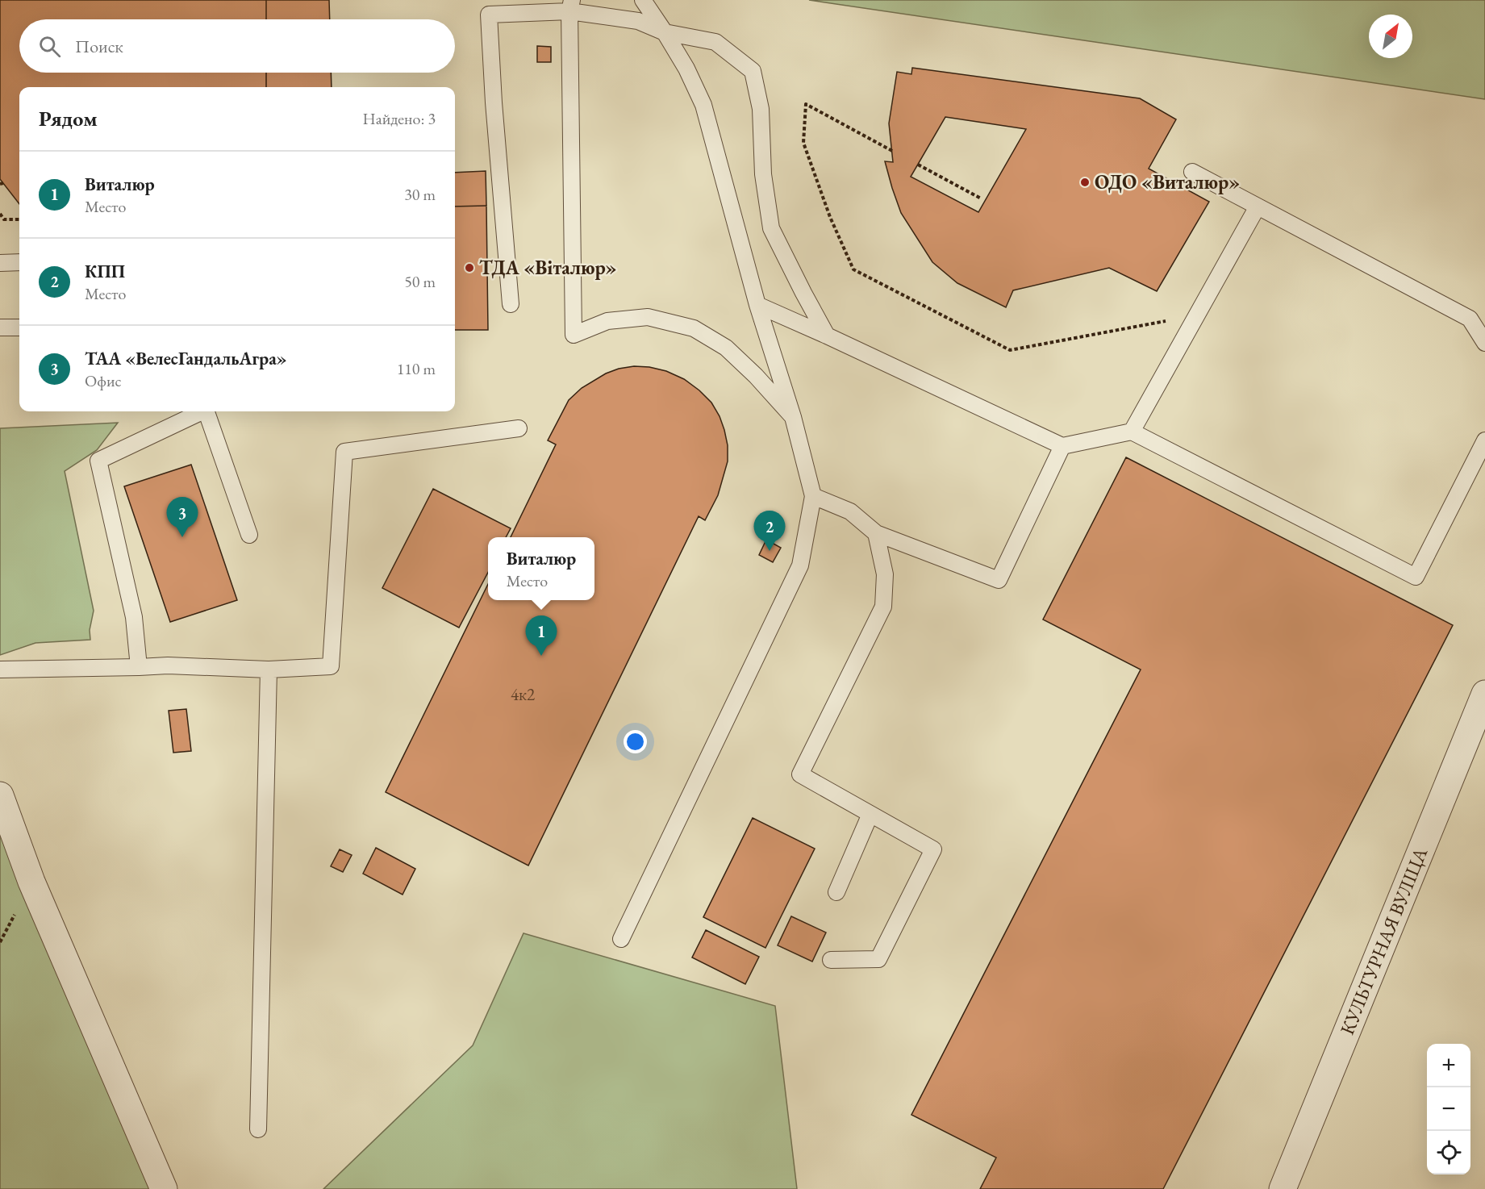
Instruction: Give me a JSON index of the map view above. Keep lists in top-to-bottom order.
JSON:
{
  "streets": {
    "street": ["КУЛЬТУРНАЯ ВУЛІЦА"]
  },
  "places": ["ОДО «Виталюр»", "ТДА «Віталюр»"],
  "house_numbers": ["4к2"],
  "north": "top right",
  "page": {
    "search": "Поиск",
    "heading": ["Рядом", "Найдено: 3"],
    "list": [
      {
        "mark": "1",
        "name": "Виталюр",
        "note": "Место",
        "value": "30 m"
      },
      {
        "mark": "2",
        "name": "КПП",
        "note": "Место",
        "value": "50 m"
      },
      {
        "mark": "3",
        "name": "ТАА «ВелесГандальАгра»",
        "note": "Офис",
        "value": "110 m"
      }
    ],
    "pins": ["3", "2", "1"],
    "popup": ["Виталюр", "Место"],
    "map_buttons": ["+", "−"]
  }
}
